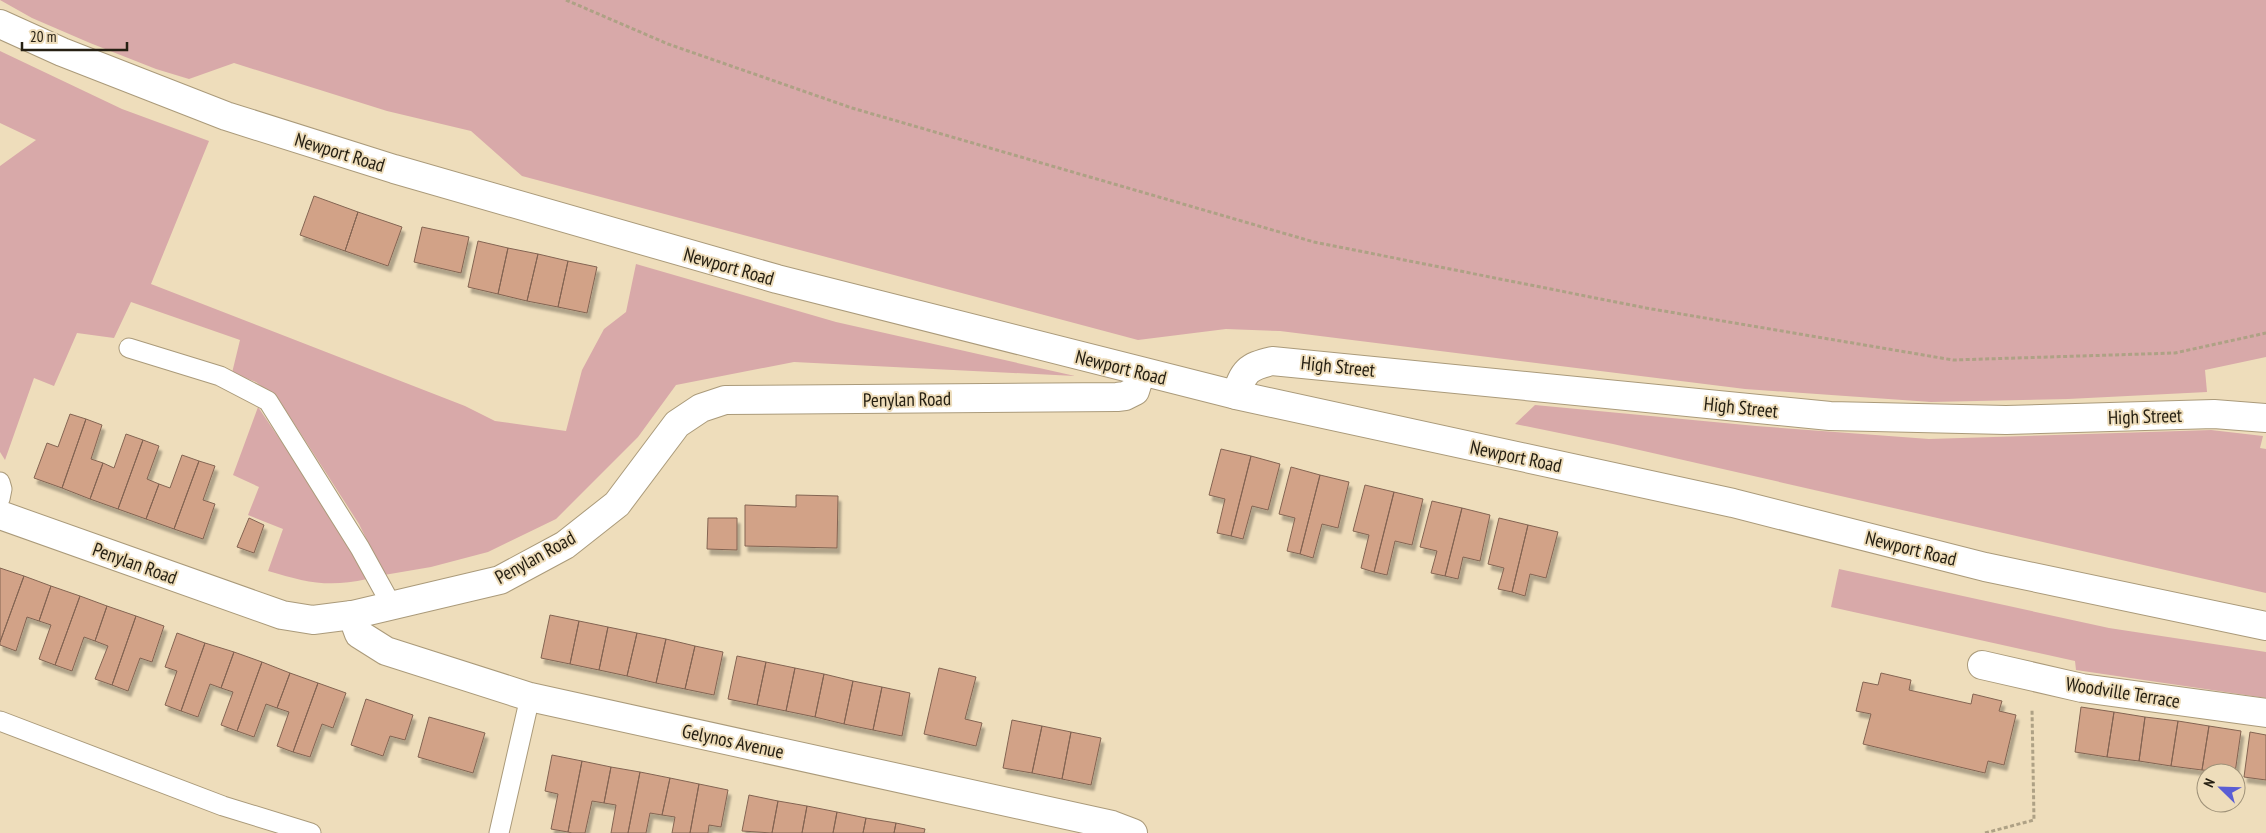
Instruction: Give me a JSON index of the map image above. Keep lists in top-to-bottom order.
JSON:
{
  "streets": {
    "main road": [
      "Newport Road",
      "High Street",
      "Penylan Road",
      "Woodville Terrace",
      "Gelynos Avenue"
    ]
  },
  "crossings": [
    ["Newport Road", "High Street"],
    ["Newport Road", "Penylan Road"],
    ["Penylan Road", "Gelynos Avenue"]
  ],
  "scale_bar": "20 m",
  "north": "top left"
}
